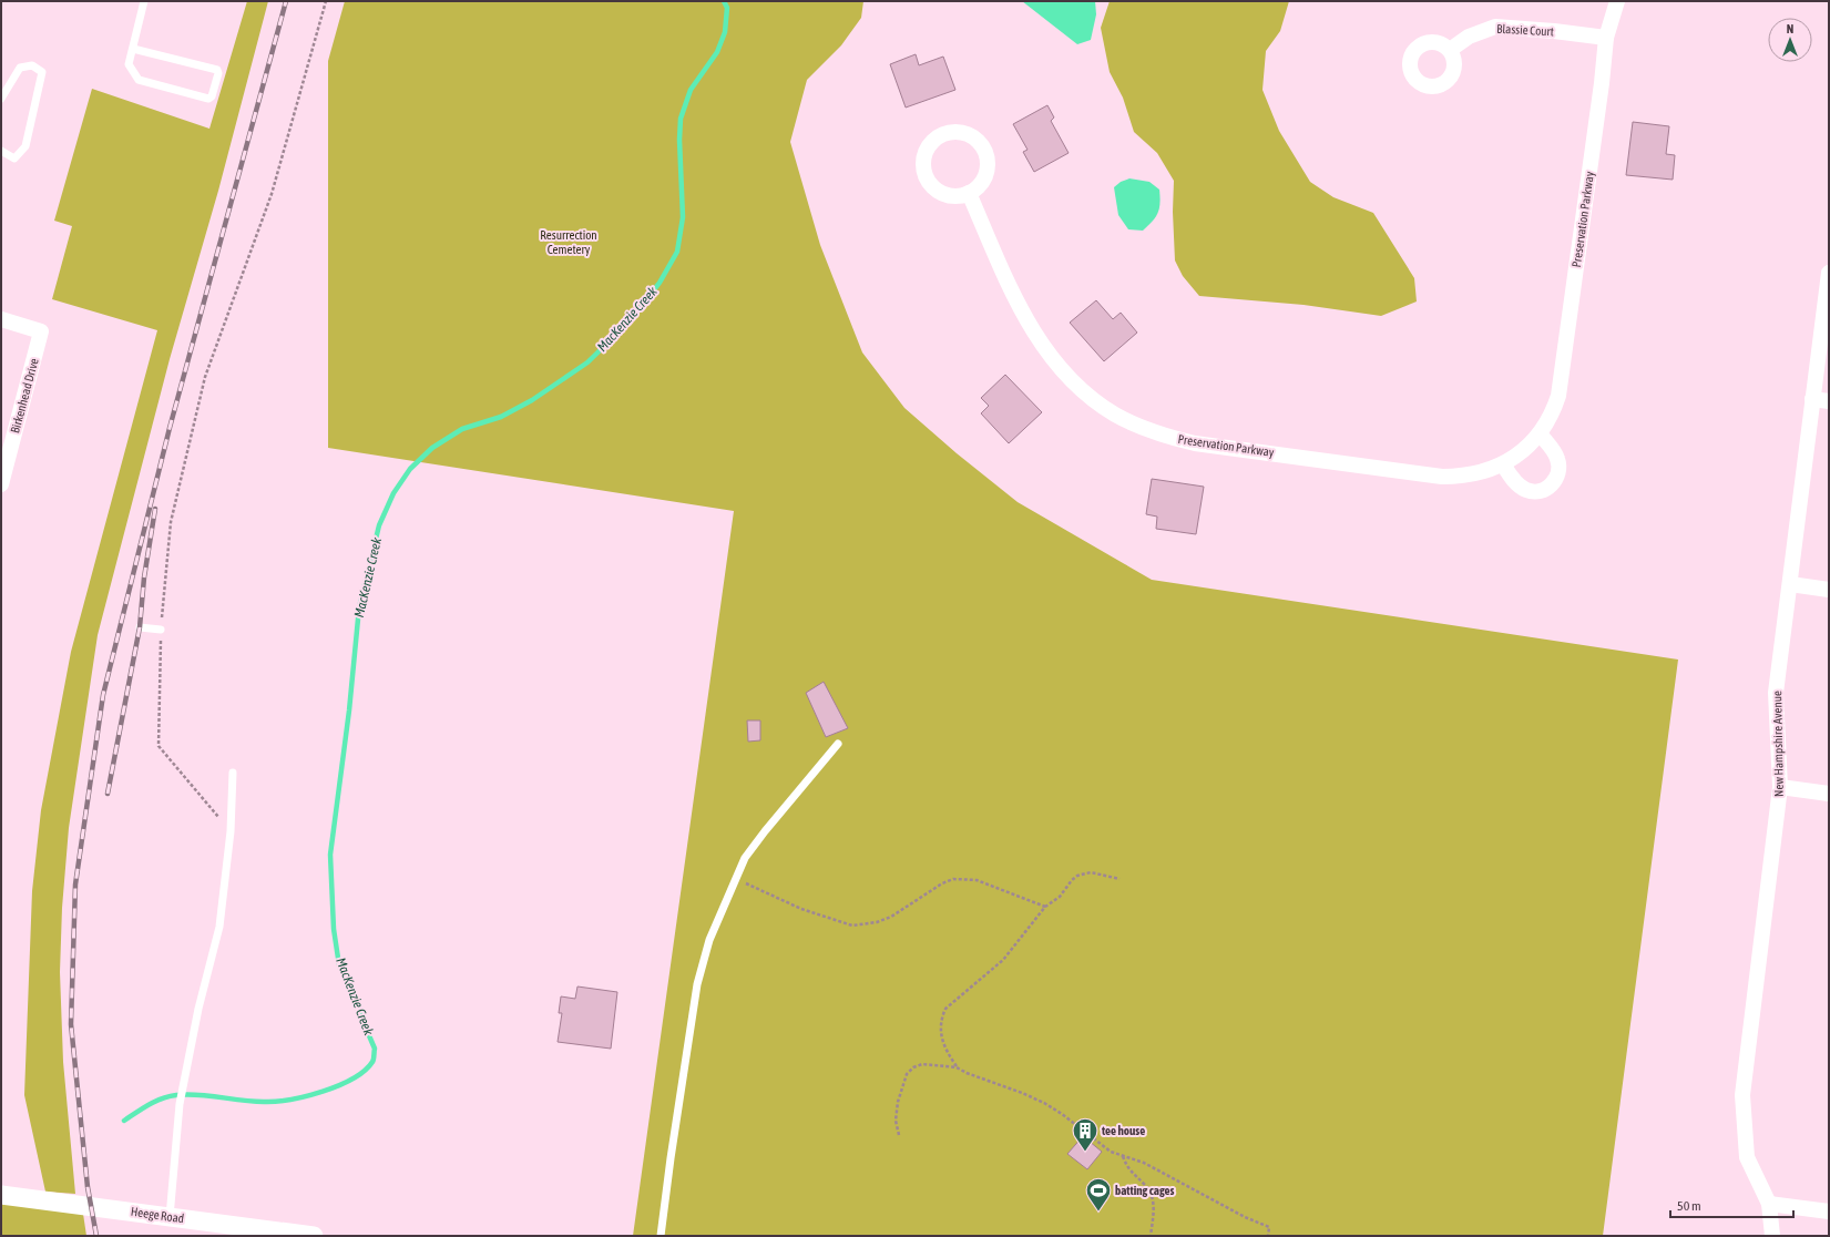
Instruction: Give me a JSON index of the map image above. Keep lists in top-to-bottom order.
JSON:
{
  "streets": {
    "street": [
      "Blassie Court",
      "Preservation Parkway",
      "Birkenhead Drive",
      "New Hampshire Avenue",
      "Heege Road"
    ]
  },
  "crossings": [
    ["Blassie Court", "Preservation Parkway"]
  ],
  "water": ["MacKenzie Creek"],
  "parks": ["Resurrection Cemetery"],
  "places": {
    "building": ["tee house"],
    "sports": ["batting cages"]
  },
  "scale_bar": "50 m",
  "north": "top"
}
